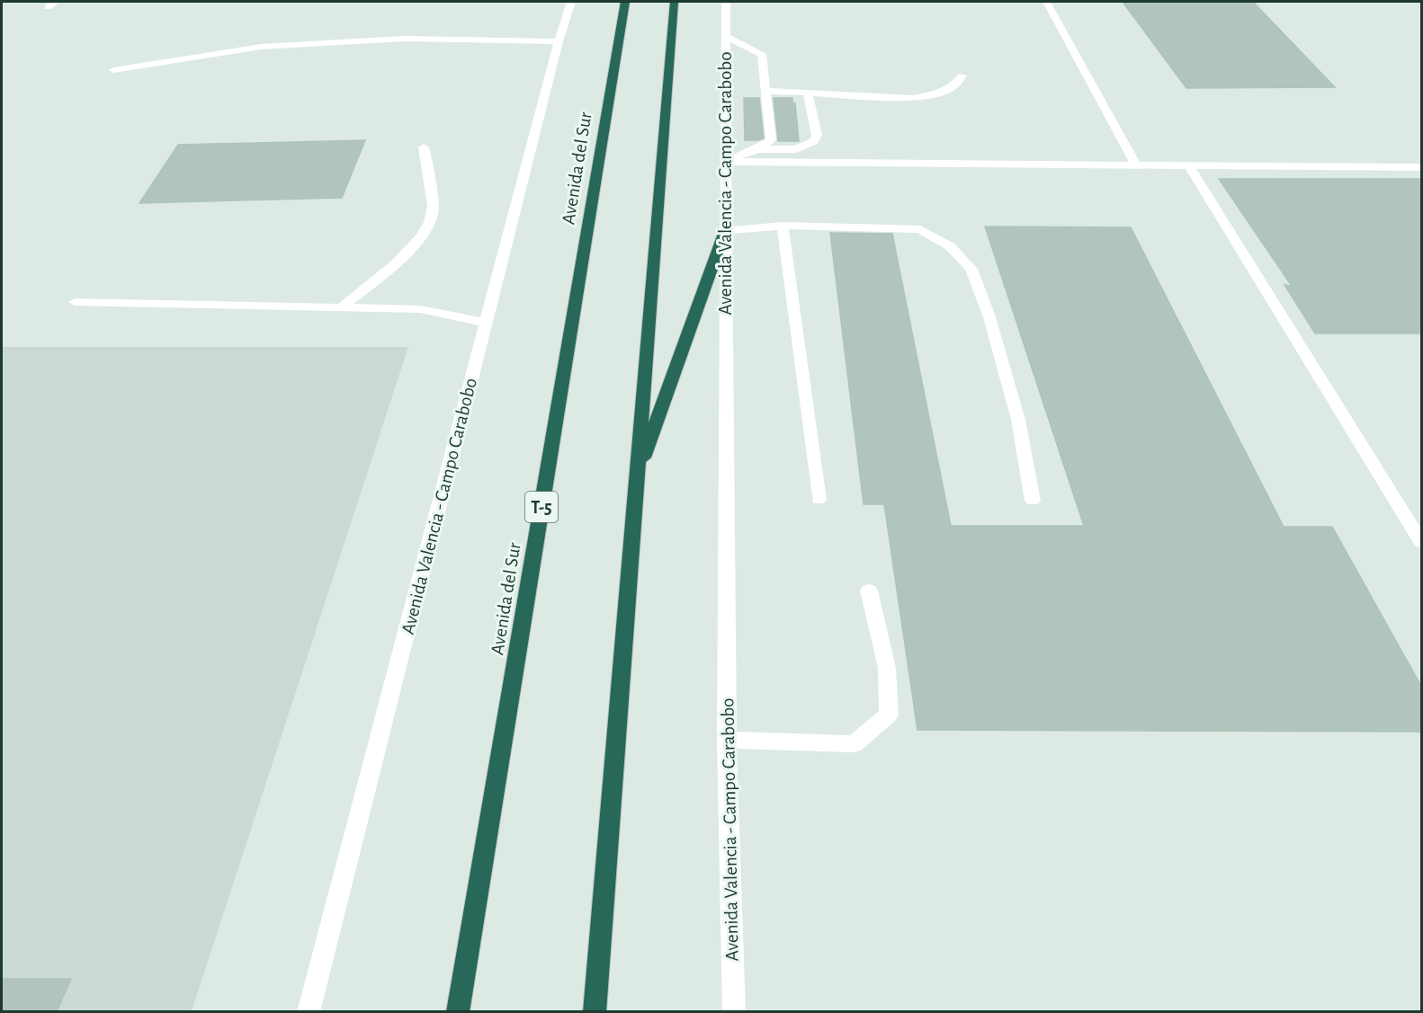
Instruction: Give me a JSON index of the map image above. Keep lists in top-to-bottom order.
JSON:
{
  "streets": {
    "highway": ["Avenida del Sur", "T-5"],
    "street": ["Avenida Valencia - Campo Carabobo"]
  }
}
